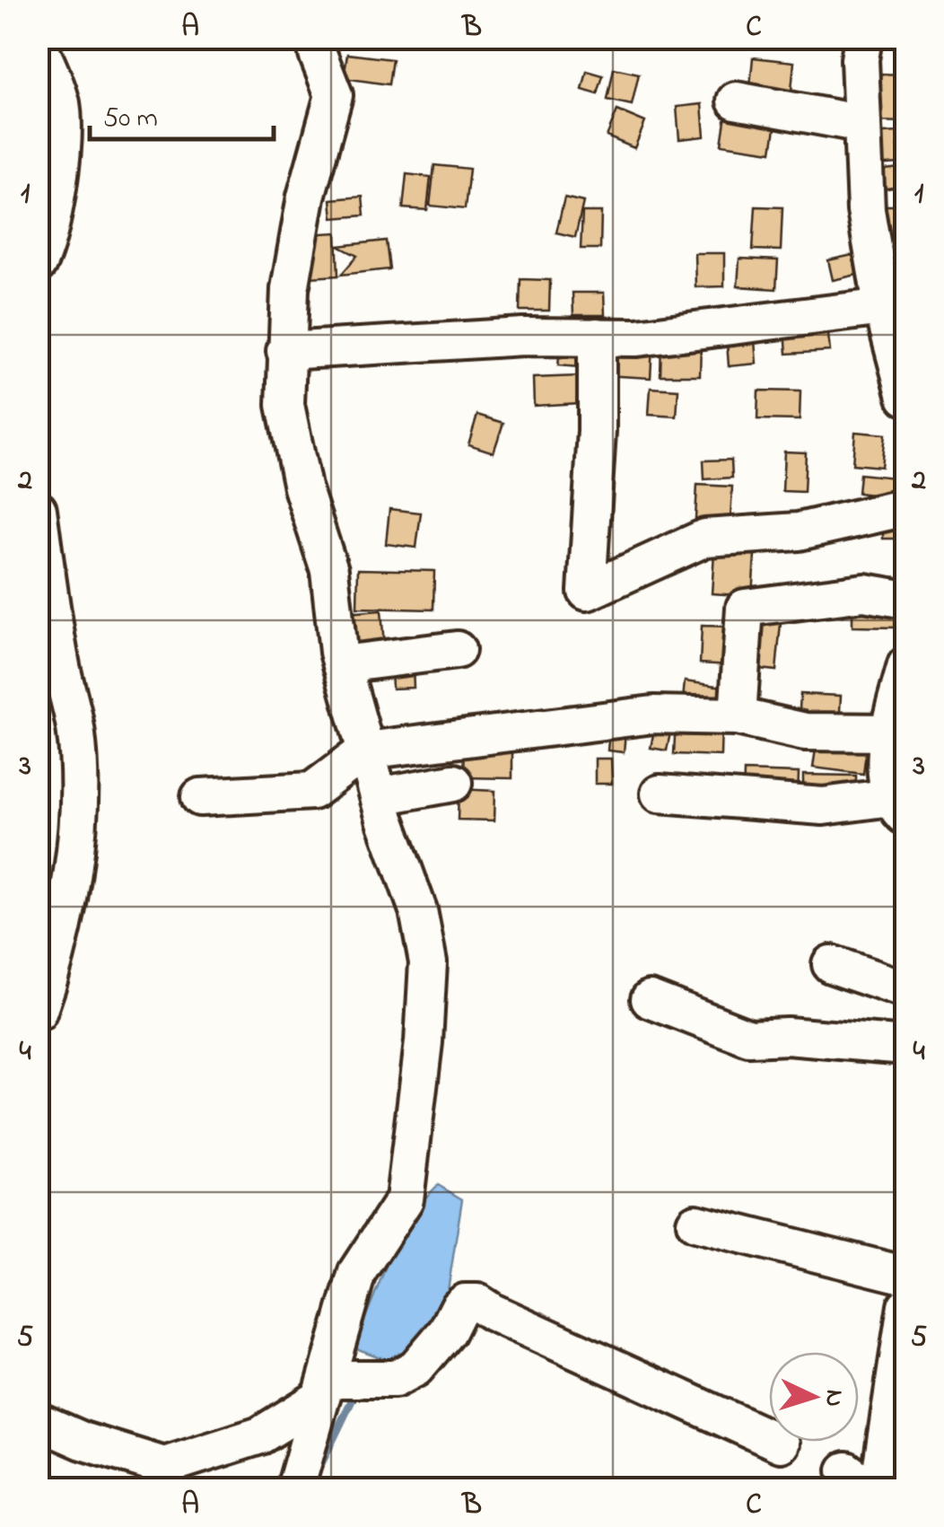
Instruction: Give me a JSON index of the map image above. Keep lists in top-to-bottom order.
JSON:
{
  "scale_bar": "50 m",
  "north": "right",
  "grid": {
    "columns": ["A", "B", "C"],
    "rows": [
      "1",
      "2",
      "3",
      "4",
      "5"
    ]
  }
}
